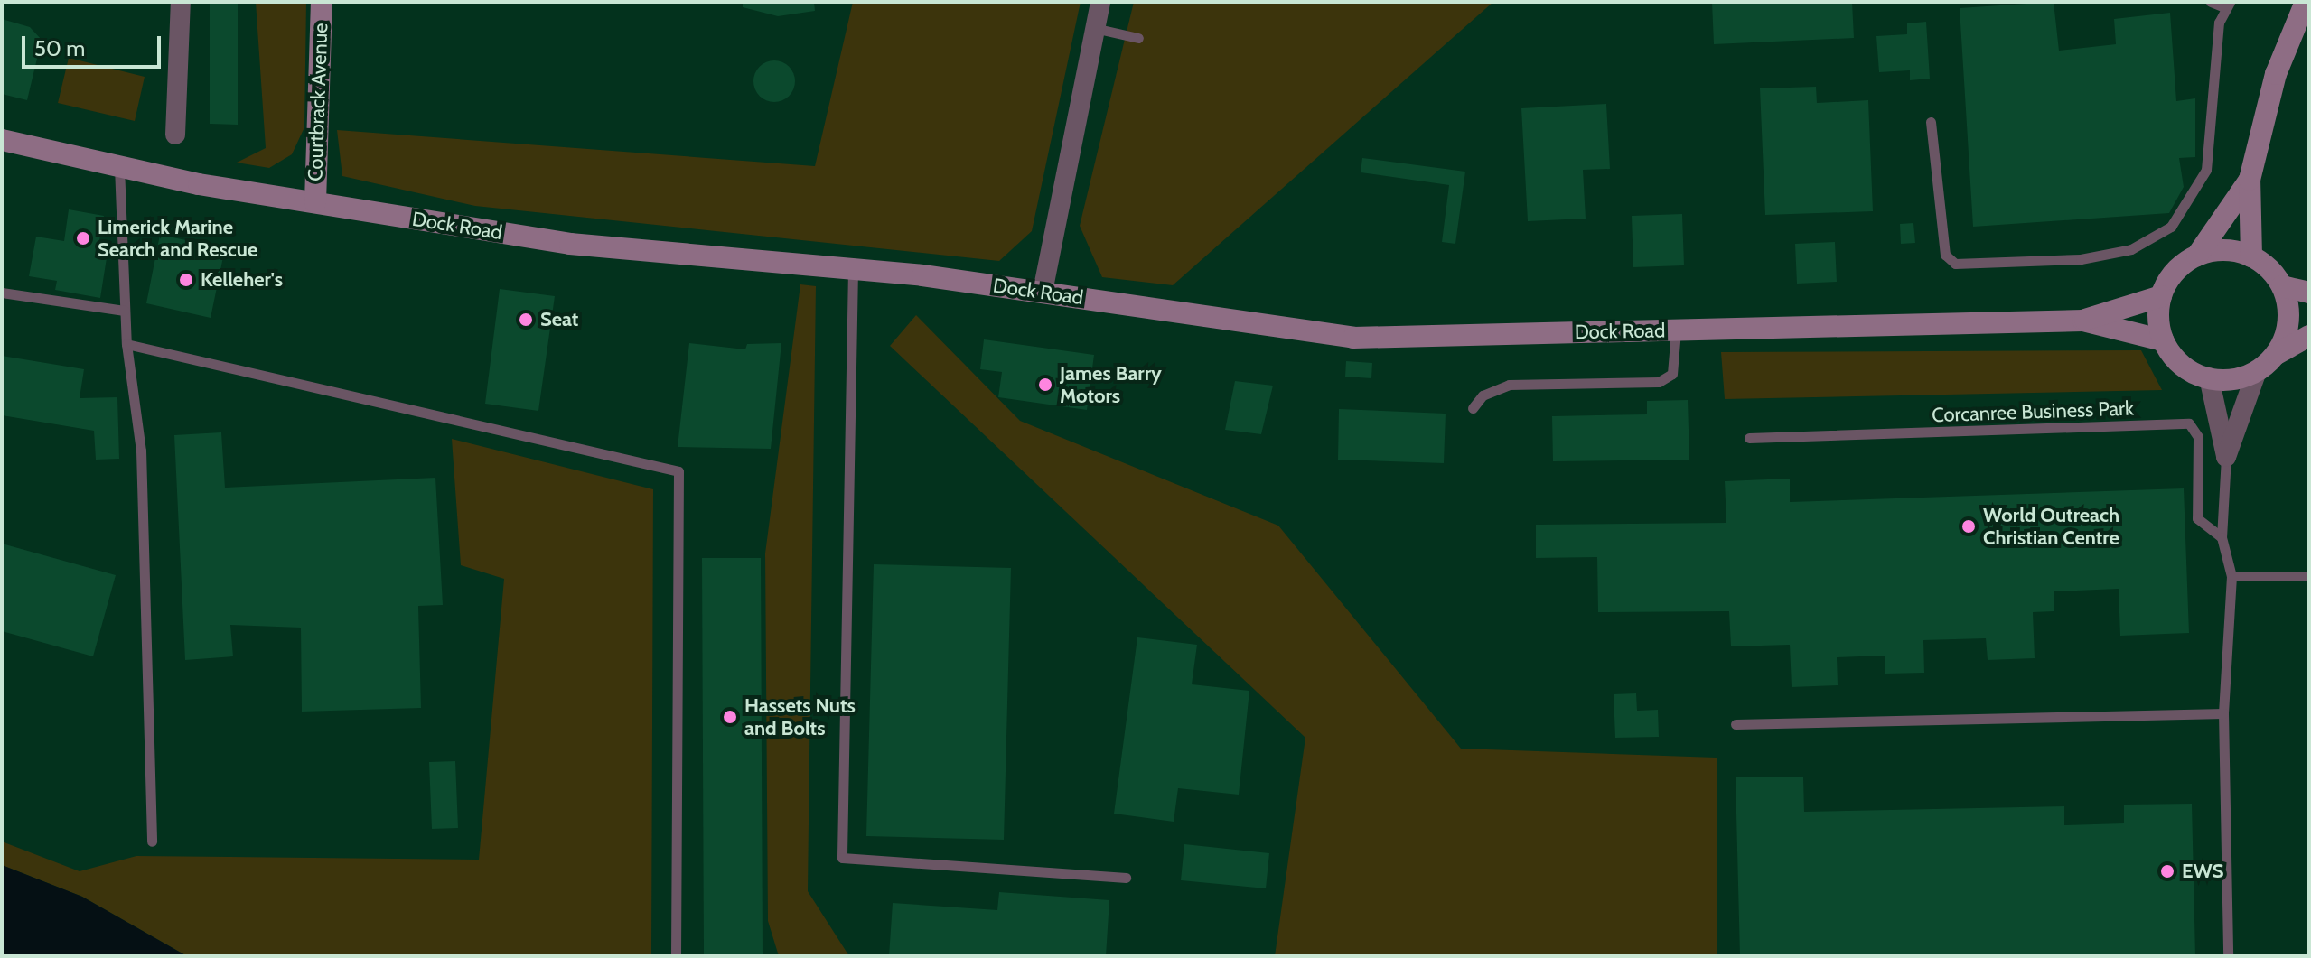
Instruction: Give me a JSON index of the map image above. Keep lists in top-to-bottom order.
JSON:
{
  "streets": {
    "main road": ["Courtbrack Avenue", "Dock Road"],
    "lane": ["Corcanree Business Park"]
  },
  "crossings": [
    ["Courtbrack Avenue", "Dock Road"]
  ],
  "places": [
    "Limerick Marine Search and Rescue",
    "Kelleher's",
    "Seat",
    "James Barry Motors",
    "World Outreach Christian Centre",
    "Hassets Nuts and Bolts",
    "EWS"
  ],
  "scale_bar": "50 m"
}
